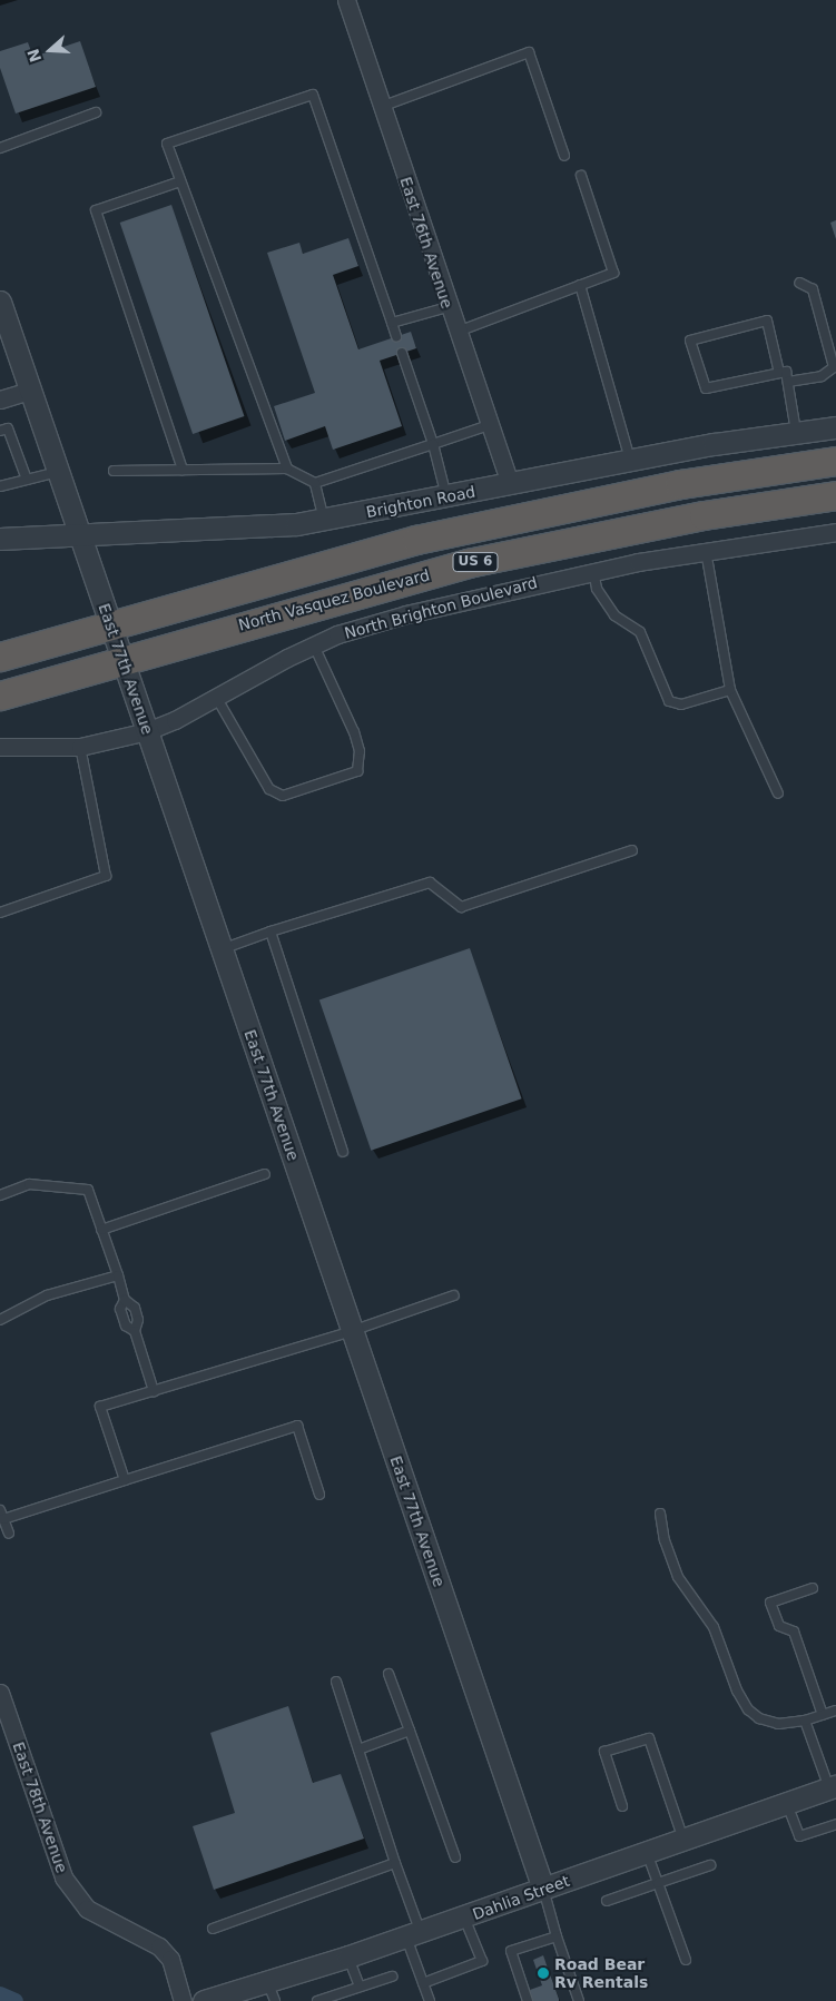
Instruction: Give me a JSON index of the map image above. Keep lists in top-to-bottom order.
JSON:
{
  "streets": {
    "highway": ["US 6", "North Vasquez Boulevard"],
    "street": [
      "East 76th Avenue",
      "Brighton Road",
      "North Brighton Boulevard",
      "East 77th Avenue",
      "East 78th Avenue",
      "Dahlia Street"
    ]
  },
  "crossings": [
    ["East 76th Avenue", "Brighton Road"],
    ["Brighton Road", "East 77th Avenue"],
    ["US 6", "East 77th Avenue"],
    ["North Vasquez Boulevard", "East 77th Avenue"],
    ["North Brighton Boulevard", "East 77th Avenue"],
    ["East 77th Avenue", "Dahlia Street"]
  ],
  "places": ["Road Bear Rv Rentals"],
  "north": "left"
}
